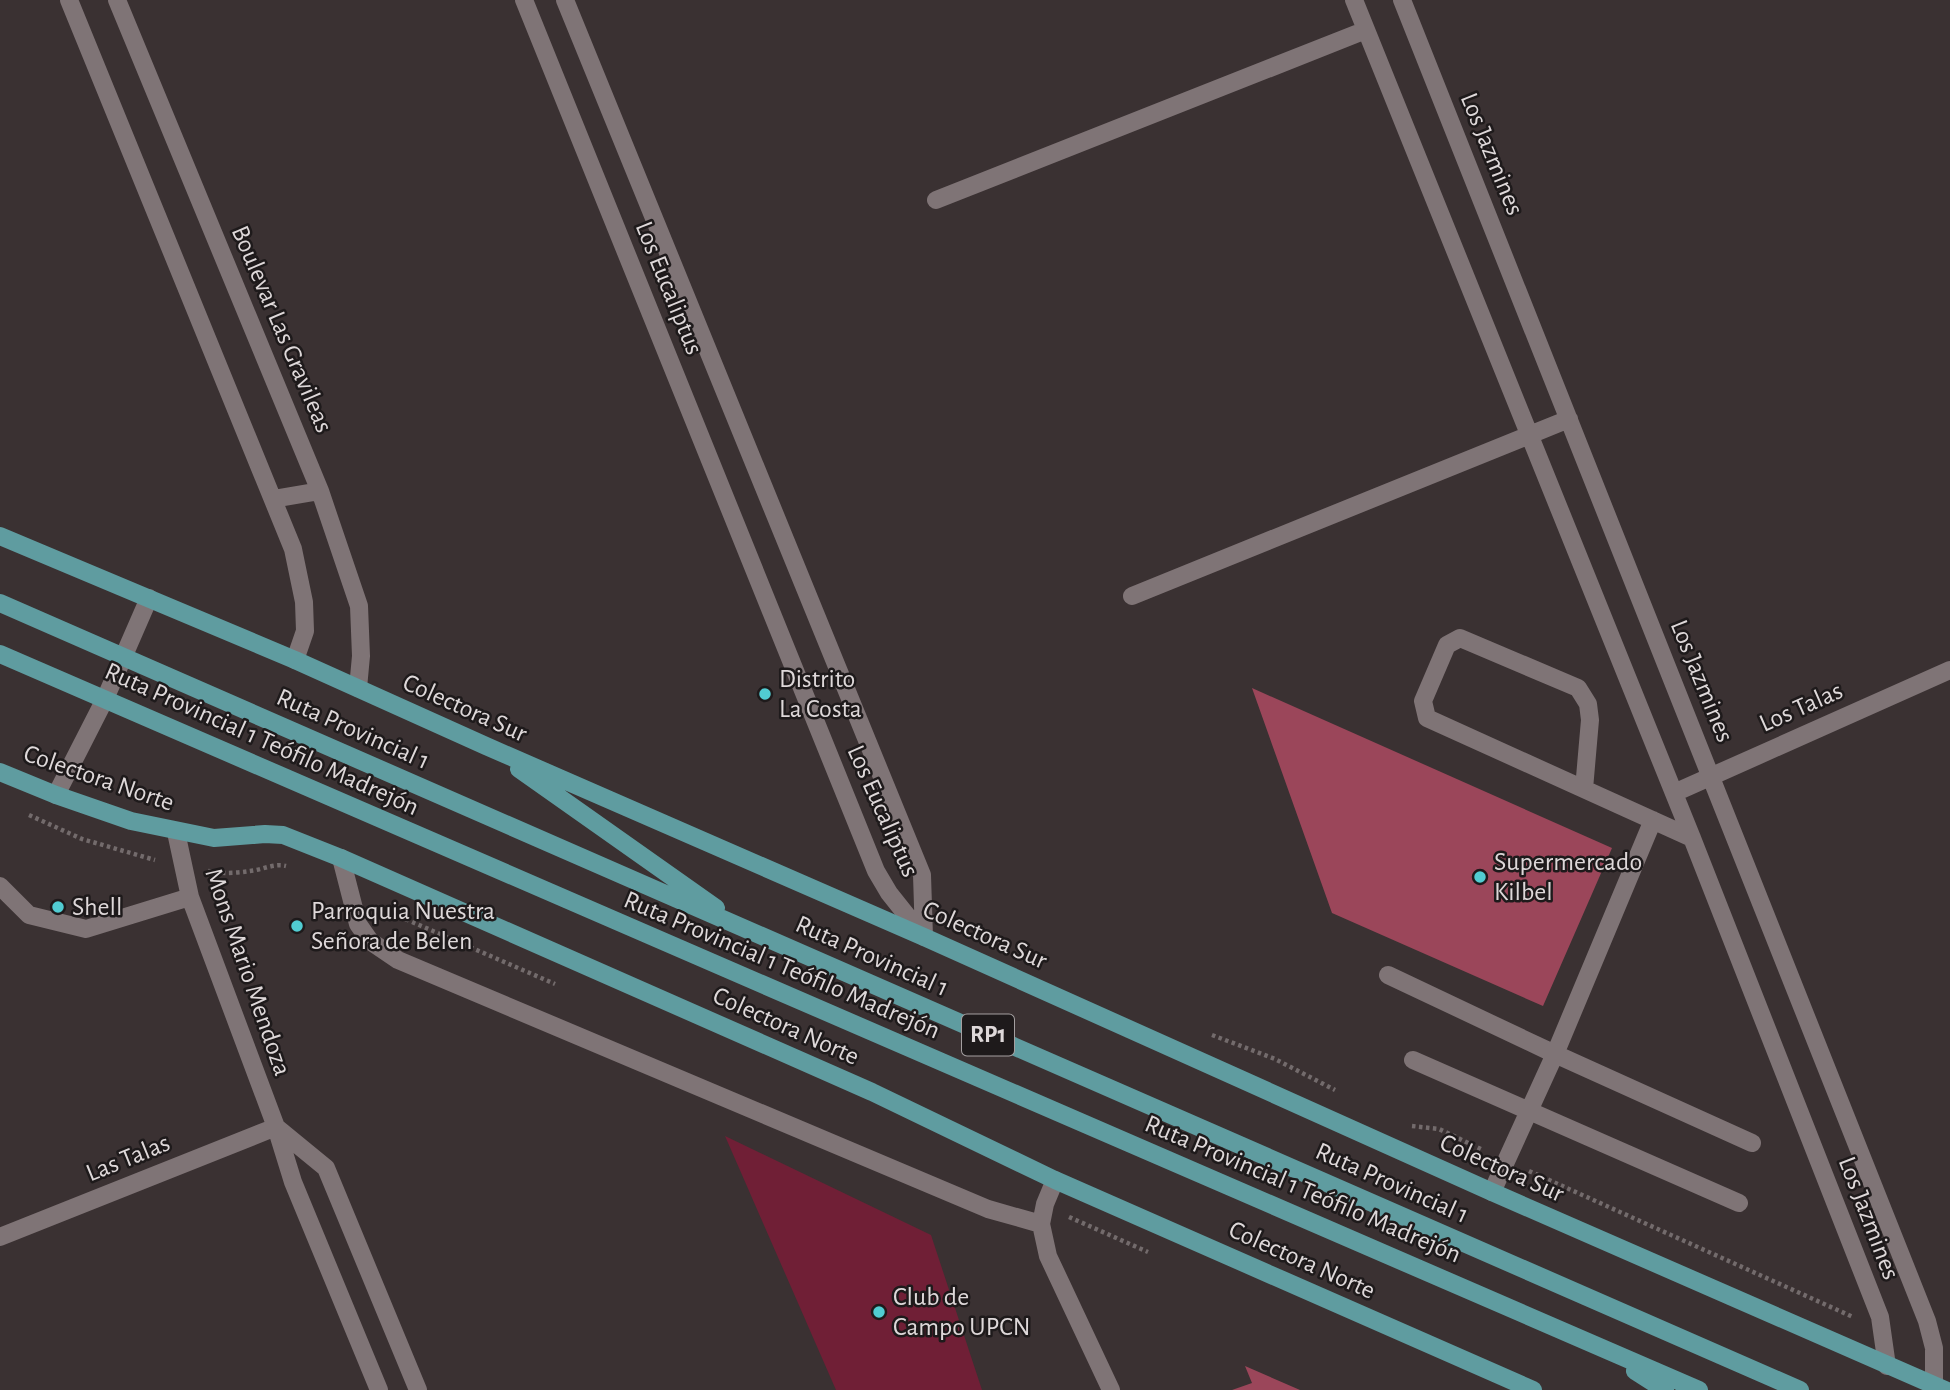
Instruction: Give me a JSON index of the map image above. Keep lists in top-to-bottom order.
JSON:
{
  "streets": {
    "main road": [
      "Colectora Sur",
      "Ruta Provincial 1",
      "Ruta Provincial 1 Teófilo Madrejón",
      "Colectora Norte",
      "RP1"
    ],
    "street": [
      "Los Jazmines",
      "Los Eucaliptus",
      "Boulevar Las Gravileas",
      "Los Talas",
      "Mons Mario Mendoza",
      "Las Talas"
    ]
  },
  "crossings": [
    ["Los Jazmines", "Los Talas"],
    ["Los Jazmines", "Colectora Sur"],
    ["Los Eucaliptus", "Colectora Sur"],
    ["Boulevar Las Gravileas", "Colectora Sur"],
    ["Colectora Norte", "Mons Mario Mendoza"],
    ["Mons Mario Mendoza", "Las Talas"]
  ],
  "places": [
    "Distrito La Costa",
    "Supermercado Kilbel",
    "Shell",
    "Parroquia Nuestra Señora de Belen",
    "Club de Campo UPCN"
  ]
}
